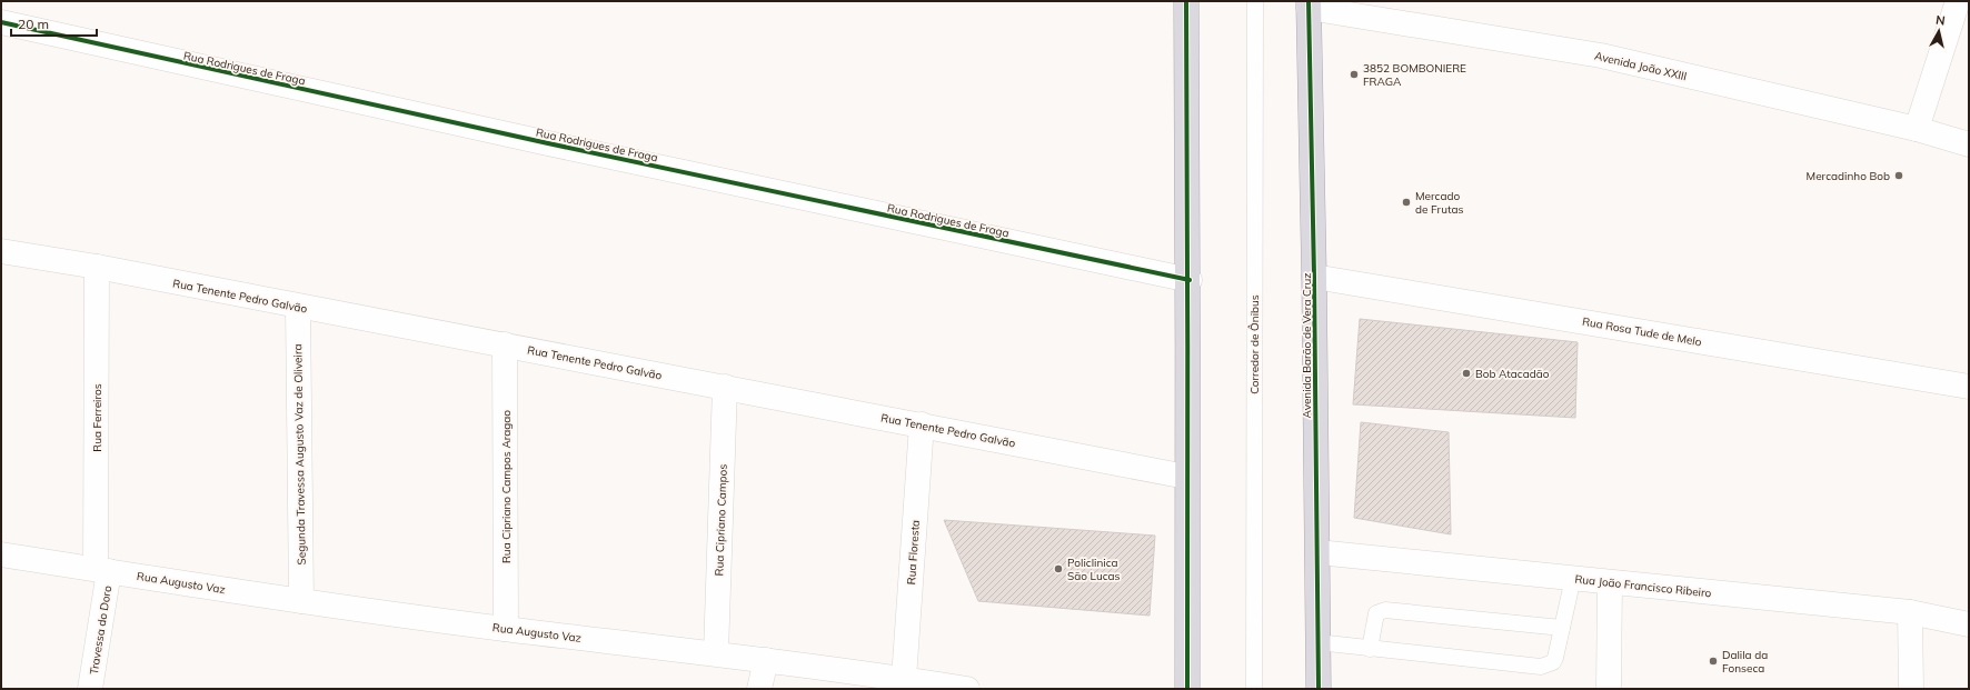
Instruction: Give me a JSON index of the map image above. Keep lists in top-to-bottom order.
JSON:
{
  "streets": {
    "highway": ["Avenida Barão de Vera Cruz"],
    "street": [
      "Avenida João XXIII",
      "Rua Rodrigues de Fraga",
      "Rua Tenente Pedro Galvão",
      "Rua Rosa Tude de Melo",
      "Rua Ferreiros",
      "Segunda Travessa Augusto Vaz de Oliveira",
      "Rua Cipriano Campos Aragao",
      "Rua Cipriano Campos",
      "Rua Floresta",
      "Rua Augusto Vaz",
      "Rua João Francisco Ribeiro",
      "Travessa do Doro"
    ],
    "lane": ["Corredor de Ônibus"]
  },
  "crossings": [
    ["Avenida João XXIII", "Avenida Barão de Vera Cruz"],
    ["Rua Tenente Pedro Galvão", "Rua Ferreiros"],
    ["Rua Tenente Pedro Galvão", "Segunda Travessa Augusto Vaz de Oliveira"],
    ["Rua Tenente Pedro Galvão", "Rua Cipriano Campos Aragao"],
    ["Rua Tenente Pedro Galvão", "Rua Cipriano Campos"],
    ["Rua Tenente Pedro Galvão", "Rua Floresta"],
    ["Rua Rosa Tude de Melo", "Avenida Barão de Vera Cruz"],
    ["Avenida Barão de Vera Cruz", "Rua João Francisco Ribeiro"],
    ["Rua Ferreiros", "Rua Augusto Vaz"],
    ["Rua Ferreiros", "Travessa do Doro"],
    ["Segunda Travessa Augusto Vaz de Oliveira", "Rua Augusto Vaz"],
    ["Rua Cipriano Campos Aragao", "Rua Augusto Vaz"],
    ["Rua Cipriano Campos", "Rua Augusto Vaz"],
    ["Rua Floresta", "Rua Augusto Vaz"],
    ["Rua Augusto Vaz", "Travessa do Doro"]
  ],
  "places": [
    "3852 BOMBONIERE FRAGA",
    "Mercadinho Bob",
    "Mercado de Frutas",
    "Bob Atacadão",
    "Policlinica São Lucas",
    "Dalila da Fonseca"
  ],
  "scale_bar": "20 m",
  "north": "top"
}
